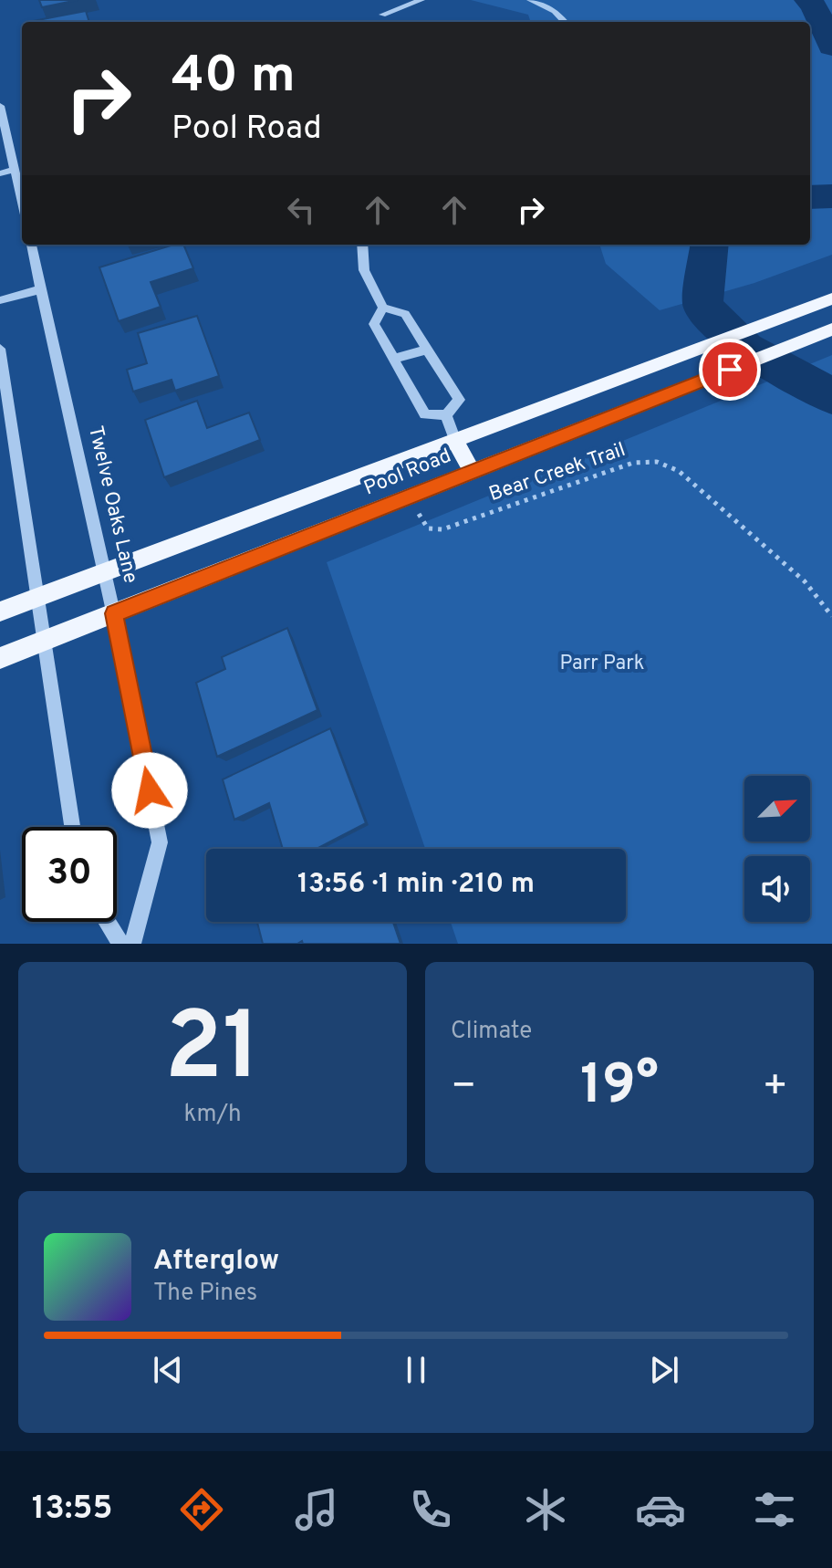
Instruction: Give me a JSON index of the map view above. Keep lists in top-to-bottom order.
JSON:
{
  "streets": {
    "main road": ["Pool Road"],
    "street": ["Twelve Oaks Lane"],
    "path": ["Bear Creek Trail"]
  },
  "crossings": [
    ["Pool Road", "Twelve Oaks Lane"]
  ],
  "parks": ["Parr Park"],
  "north": "top right",
  "page": {
    "turn": ["40 m", "Pool Road"],
    "limit": "30",
    "trip": "13:56 · 1 min · 210 m",
    "tile": [
      ["21", "km/h"],
      "Climate"
    ],
    "heat": ["−", "19°", "+"],
    "song": ["Afterglow", "The Pines"],
    "tabs": "13:55"
  }
}
